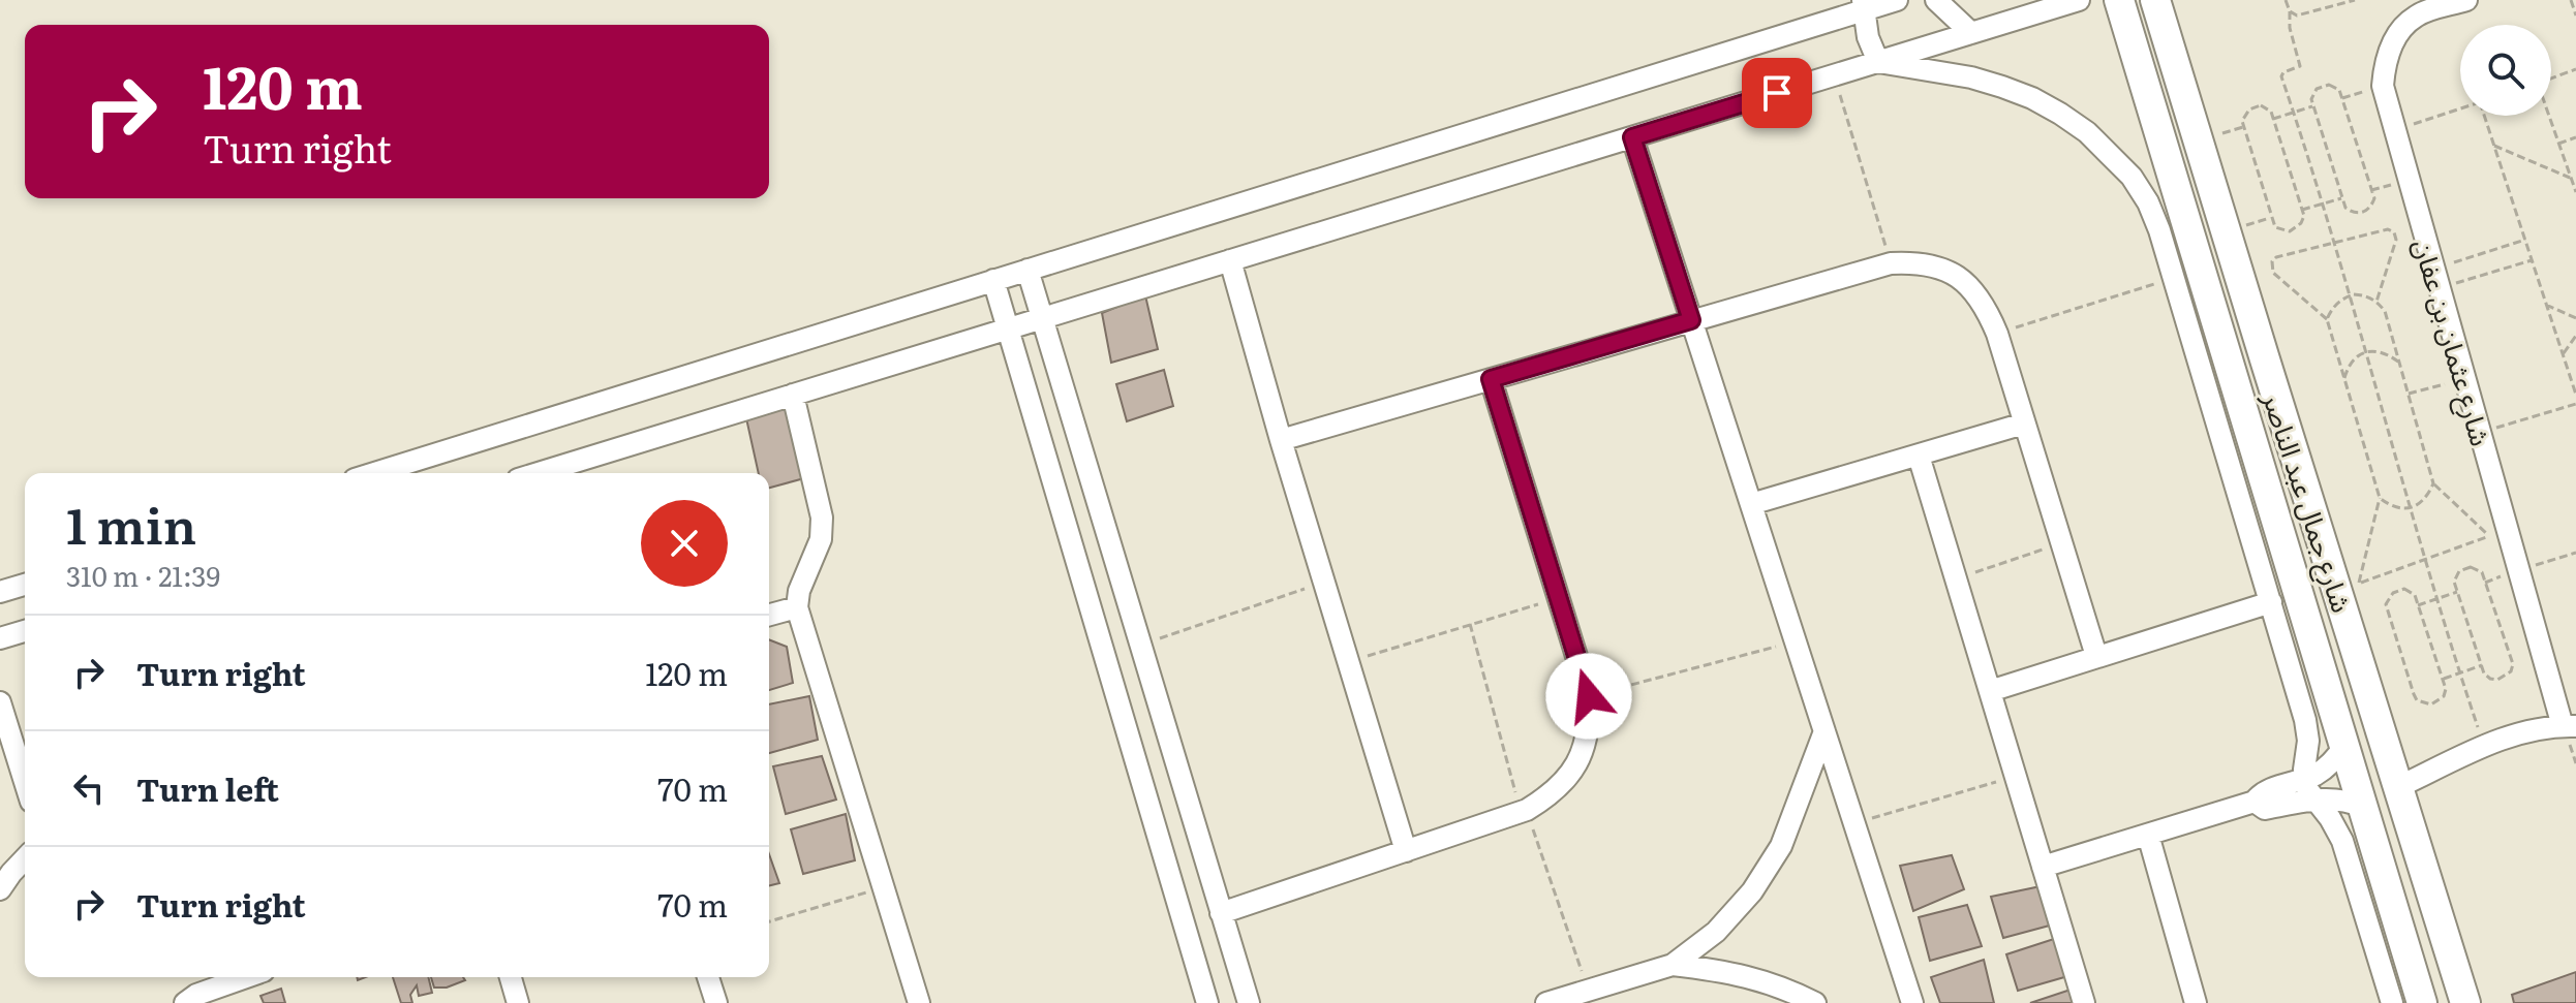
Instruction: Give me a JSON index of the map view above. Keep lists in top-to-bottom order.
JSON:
{
  "streets": {
    "main road": ["شارع جمال عبد الناصر"],
    "street": ["شارع عثمان بن عفان"]
  },
  "crossings": [
    ["شارع عثمان بن عفان", "شارع جمال عبد الناصر"]
  ],
  "page": {
    "turn": ["120 m", "Turn right"],
    "heading": ["1 min", "310 m · 21:39"],
    "list": [
      {
        "name": "Turn right",
        "value": "120 m"
      },
      {
        "name": "Turn left",
        "value": "70 m"
      },
      {
        "name": "Turn right",
        "value": "70 m"
      }
    ]
  }
}
